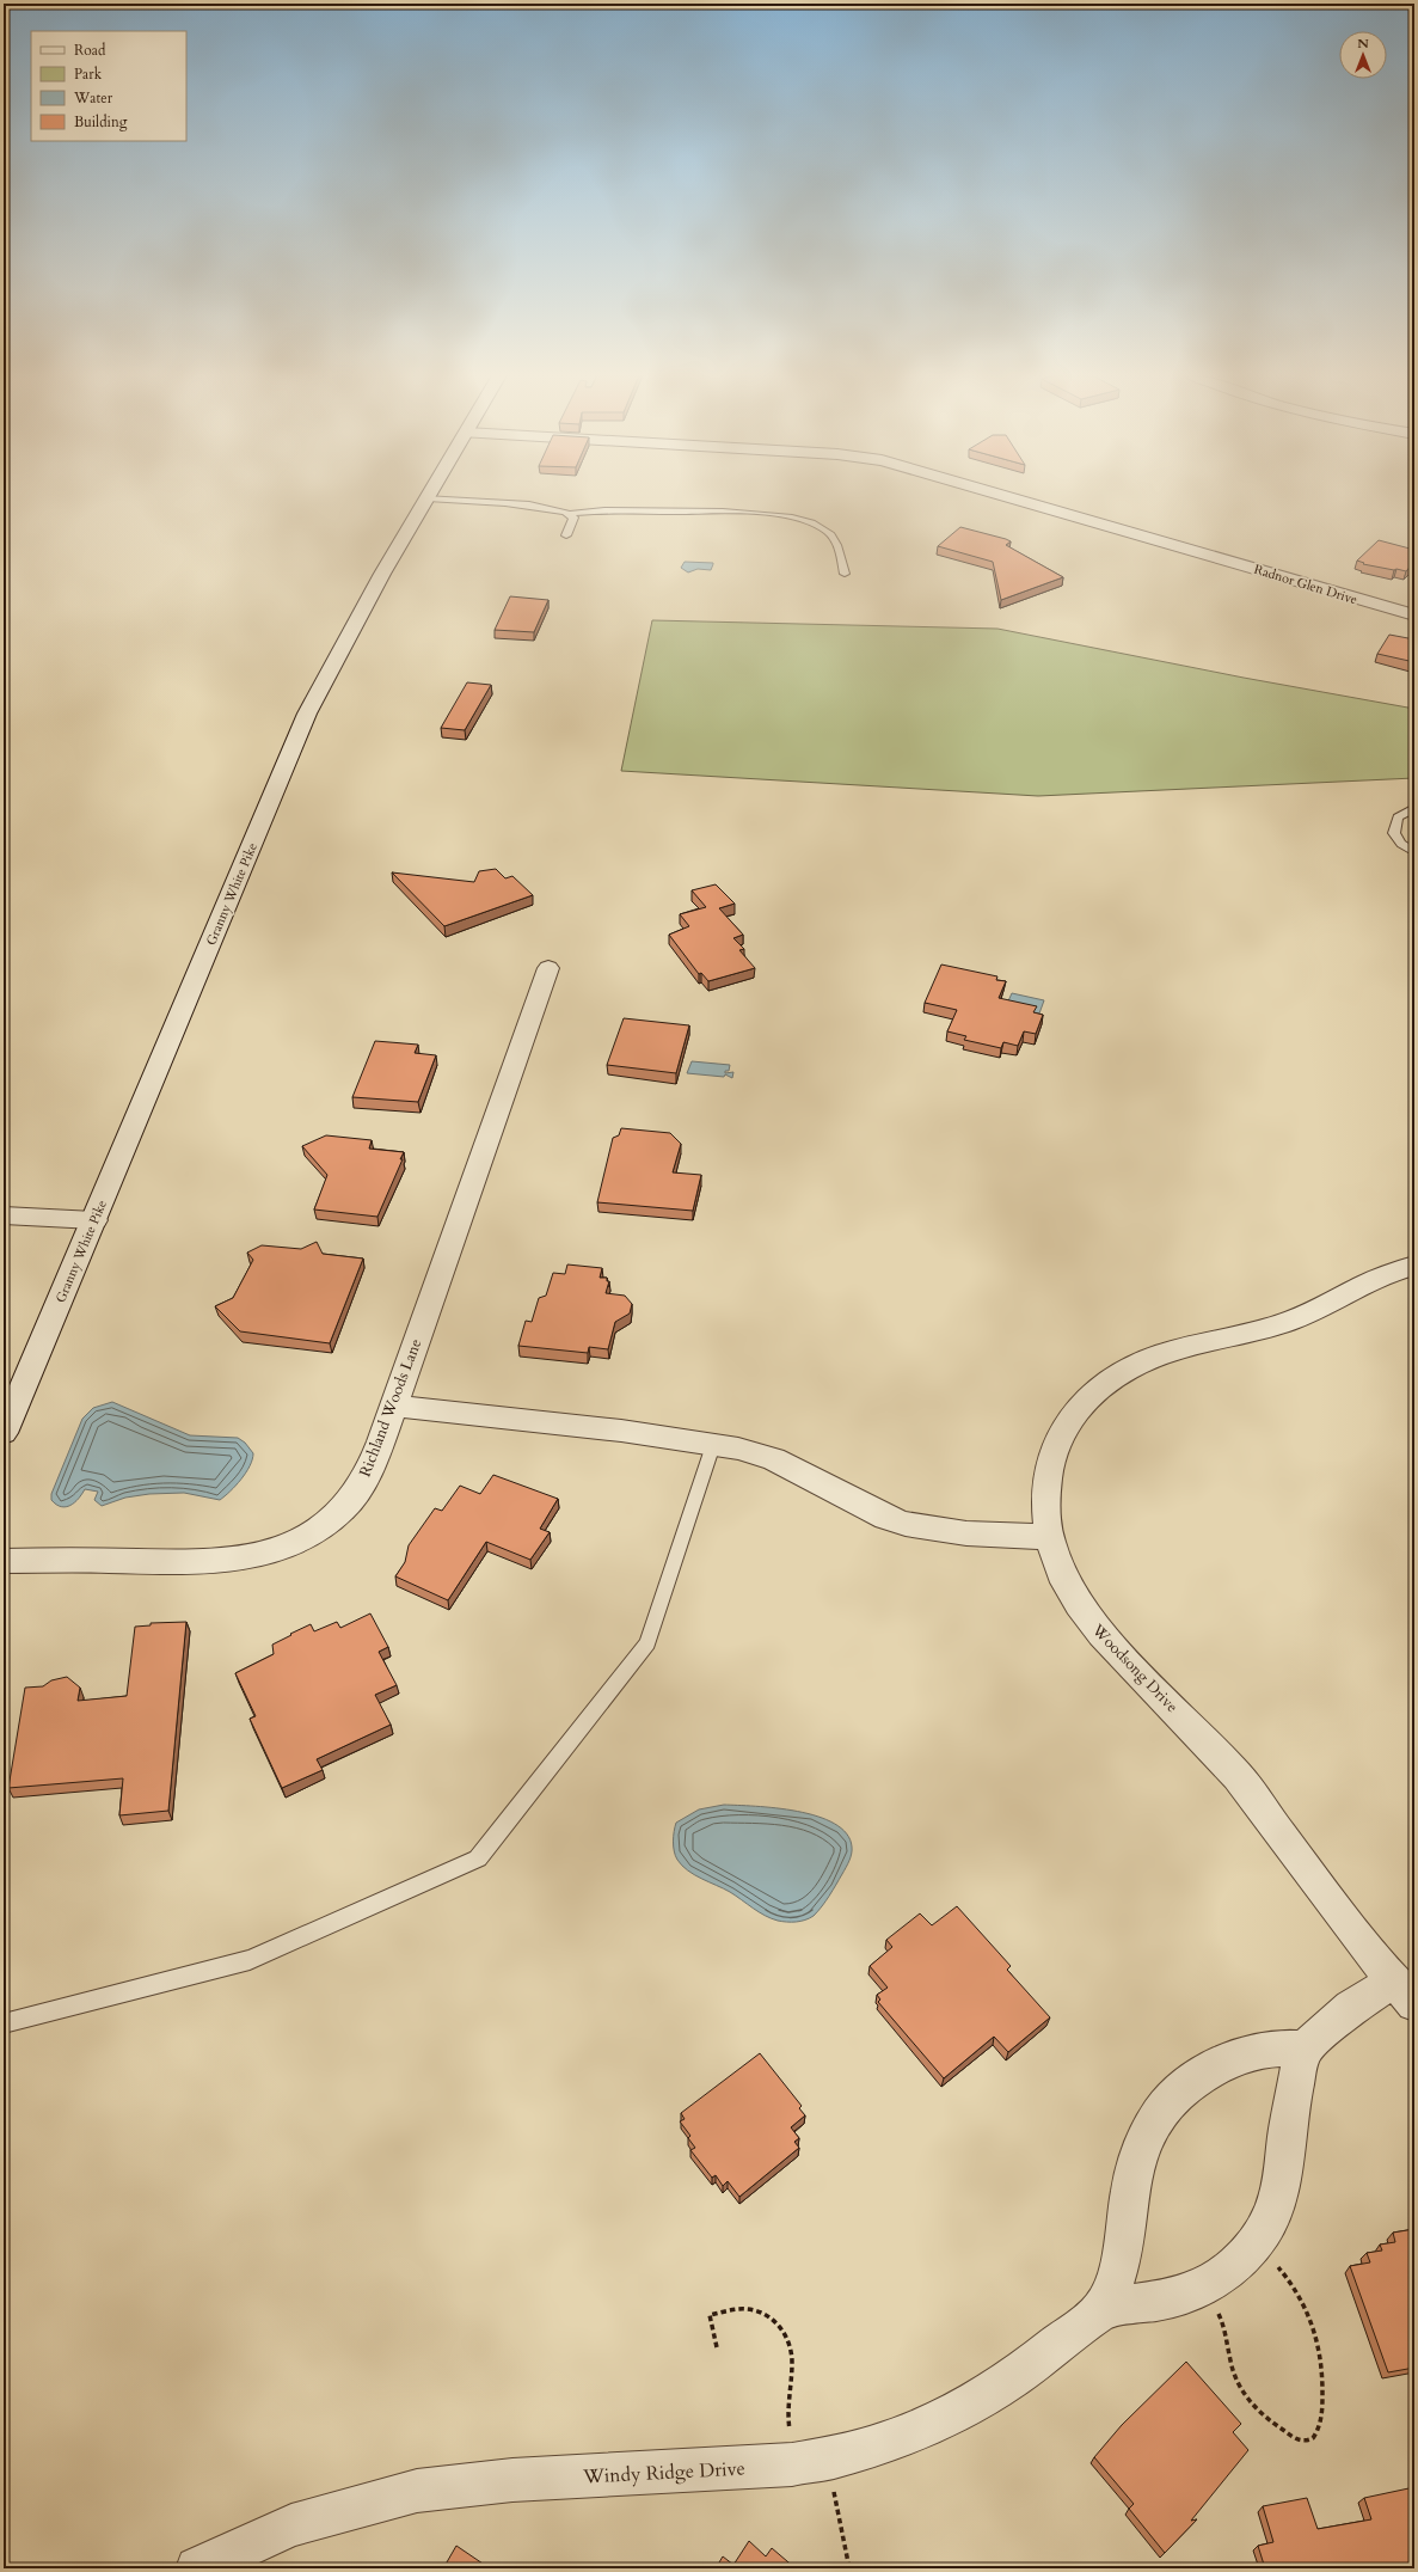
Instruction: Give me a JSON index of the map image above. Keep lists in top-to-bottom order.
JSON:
{
  "streets": {
    "street": [
      "Radnor Glen Drive",
      "Granny White Pike",
      "Richland Woods Lane",
      "Woodsong Drive",
      "Windy Ridge Drive"
    ]
  },
  "legend": [
    "Road",
    "Park",
    "Water",
    "Building"
  ],
  "north": "top"
}
